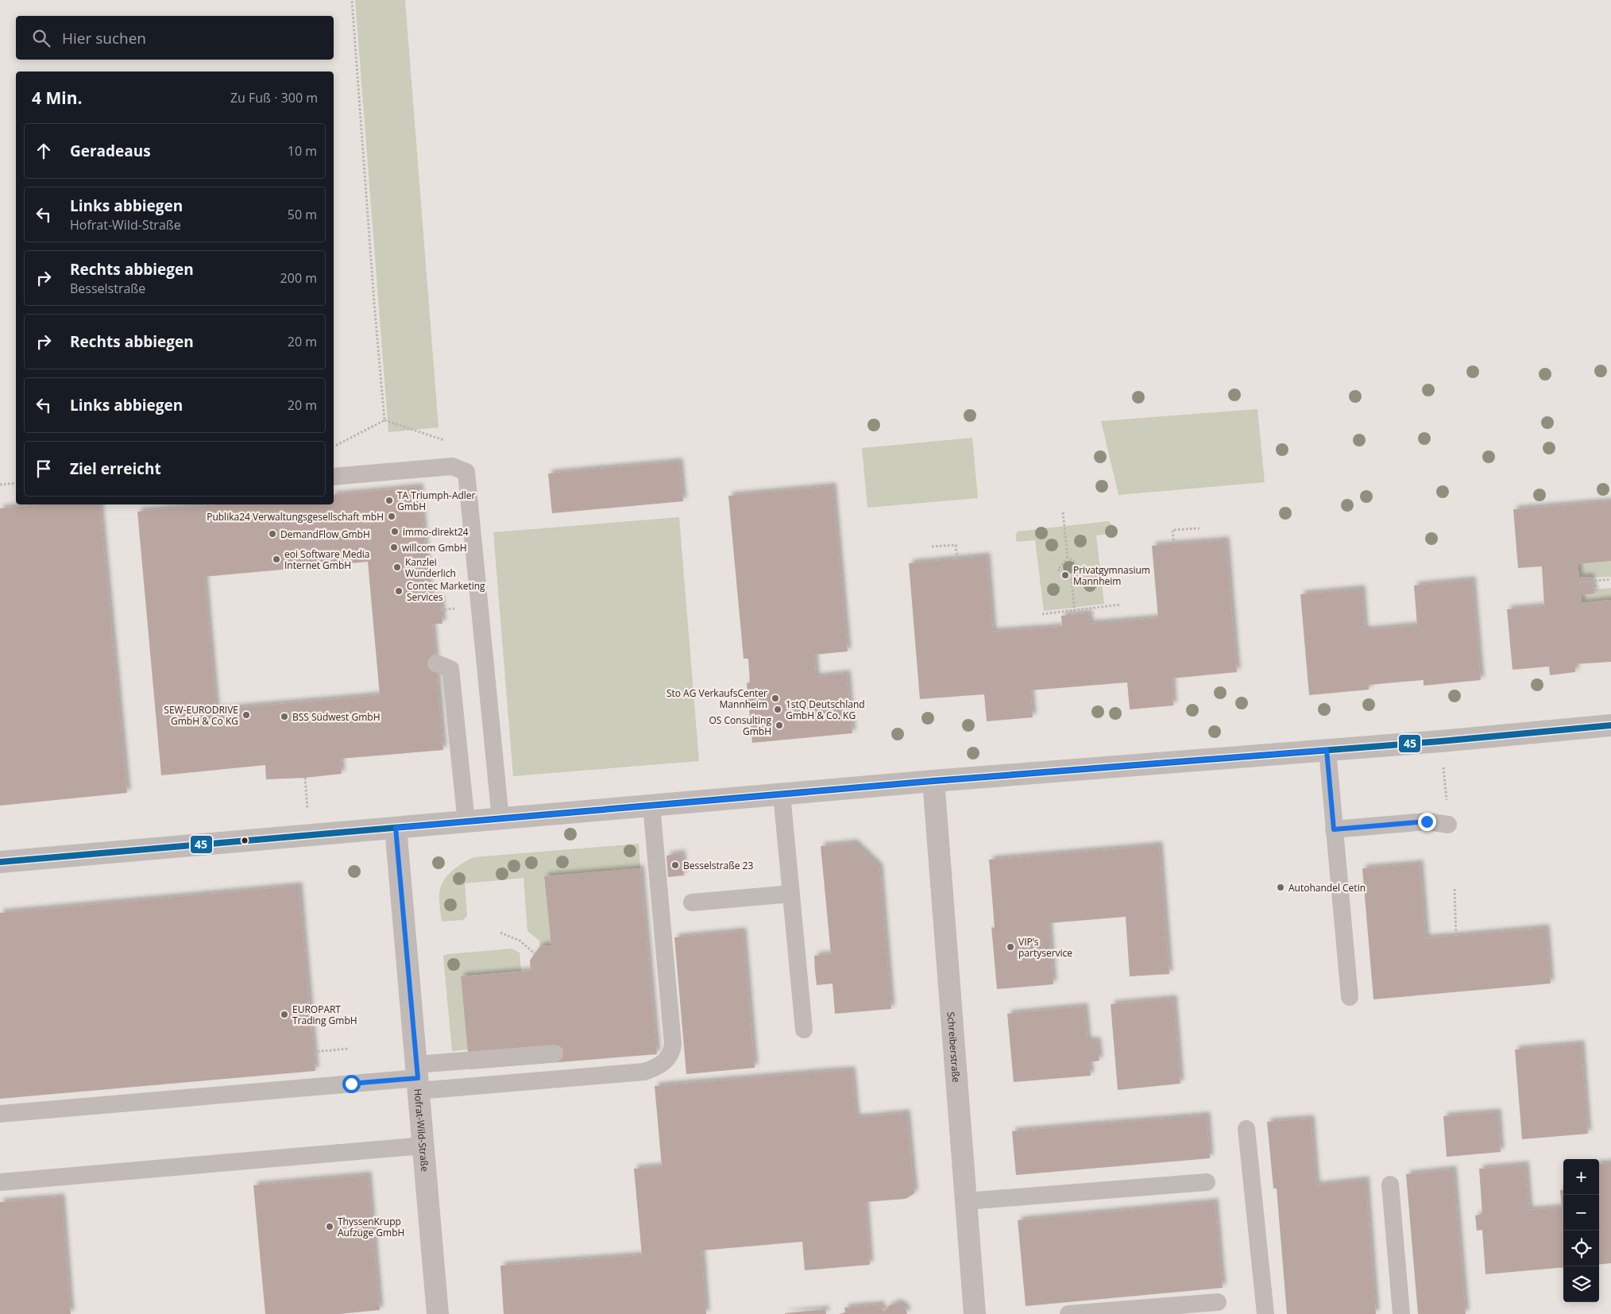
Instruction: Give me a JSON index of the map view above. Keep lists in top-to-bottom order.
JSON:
{
  "streets": {
    "street": ["Schreiberstraße", "Hofrat-Wild-Straße"]
  },
  "places": [
    "TA Triumph-Adler GmbH",
    "Publika24 Verwaltungsgesellschaft mbH",
    "immo-direkt24",
    "DemandFlow GmbH",
    "willcom GmbH",
    "eoi Software Media Internet GmbH",
    "Kanzlei Wunderlich",
    "Privatgymnasium Mannheim",
    "Contec Marketing Services",
    "Sto AG VerkaufsCenter Mannheim",
    "1stQ Deutschland GmbH & Co. KG",
    "SEW-EURODRIVE GmbH & Co KG",
    "BSS Südwest GmbH",
    "OS Consulting GmbH",
    "Besselstraße 23",
    "Autohandel Cetin",
    "VIP’s partyservice",
    "EUROPART Trading GmbH",
    "ThyssenKrupp Aufzüge GmbH"
  ],
  "lines": ["transit line 45"],
  "page": {
    "search": "Hier suchen",
    "heading": ["4 Min.", "Zu Fuß · 300 m"],
    "list": [
      ["Geradeaus", "10 m"],
      ["Links abbiegen", "Hofrat-Wild-Straße", "50 m"],
      ["Rechts abbiegen", "Besselstraße", "200 m"],
      ["Rechts abbiegen", "20 m"],
      ["Links abbiegen", "20 m"],
      "Ziel erreicht"
    ],
    "map_buttons": ["+", "−"]
  }
}
